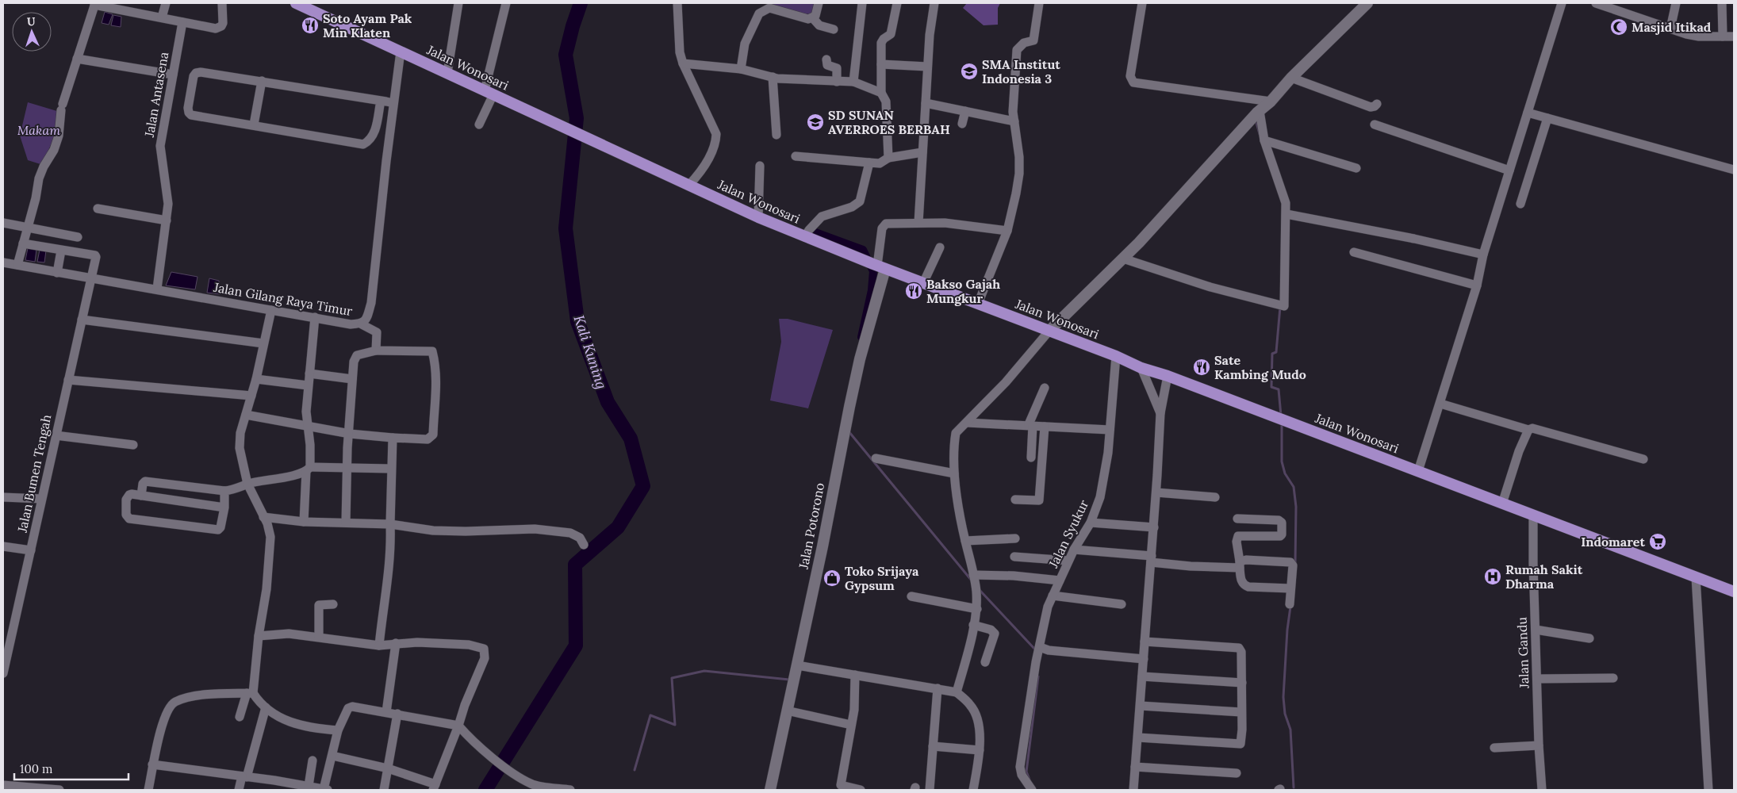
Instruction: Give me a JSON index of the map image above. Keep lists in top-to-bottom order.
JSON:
{
  "streets": {
    "highway": ["Jalan Wonosari"],
    "street": [
      "Jalan Antasena",
      "Jalan Gilang Raya Timur",
      "Jalan Bumen Tengah",
      "Jalan Potorono",
      "Jalan Syukur",
      "Jalan Gandu"
    ]
  },
  "crossings": [
    ["Jalan Wonosari", "Jalan Gilang Raya Timur"],
    ["Jalan Wonosari", "Jalan Potorono"],
    ["Jalan Wonosari", "Jalan Syukur"],
    ["Jalan Wonosari", "Jalan Gandu"],
    ["Jalan Antasena", "Jalan Gilang Raya Timur"],
    ["Jalan Gilang Raya Timur", "Jalan Bumen Tengah"]
  ],
  "water": ["Kali Kuning"],
  "parks": ["Makam"],
  "places": {
    "restaurant": ["Soto Ayam Pak Min Klaten", "Bakso Gajah Mungkur", "Sate Kambing Mudo"],
    "mosque": ["Masjid Itikad"],
    "school or university": ["SMA Institut Indonesia 3", "SD SUNAN AVERROES BERBAH"],
    "supermarket": ["Indomaret"],
    "hospital": ["Rumah Sakit Dharma"],
    "shop": ["Toko Srijaya Gypsum"]
  },
  "scale_bar": "100 m",
  "north": "top"
}
